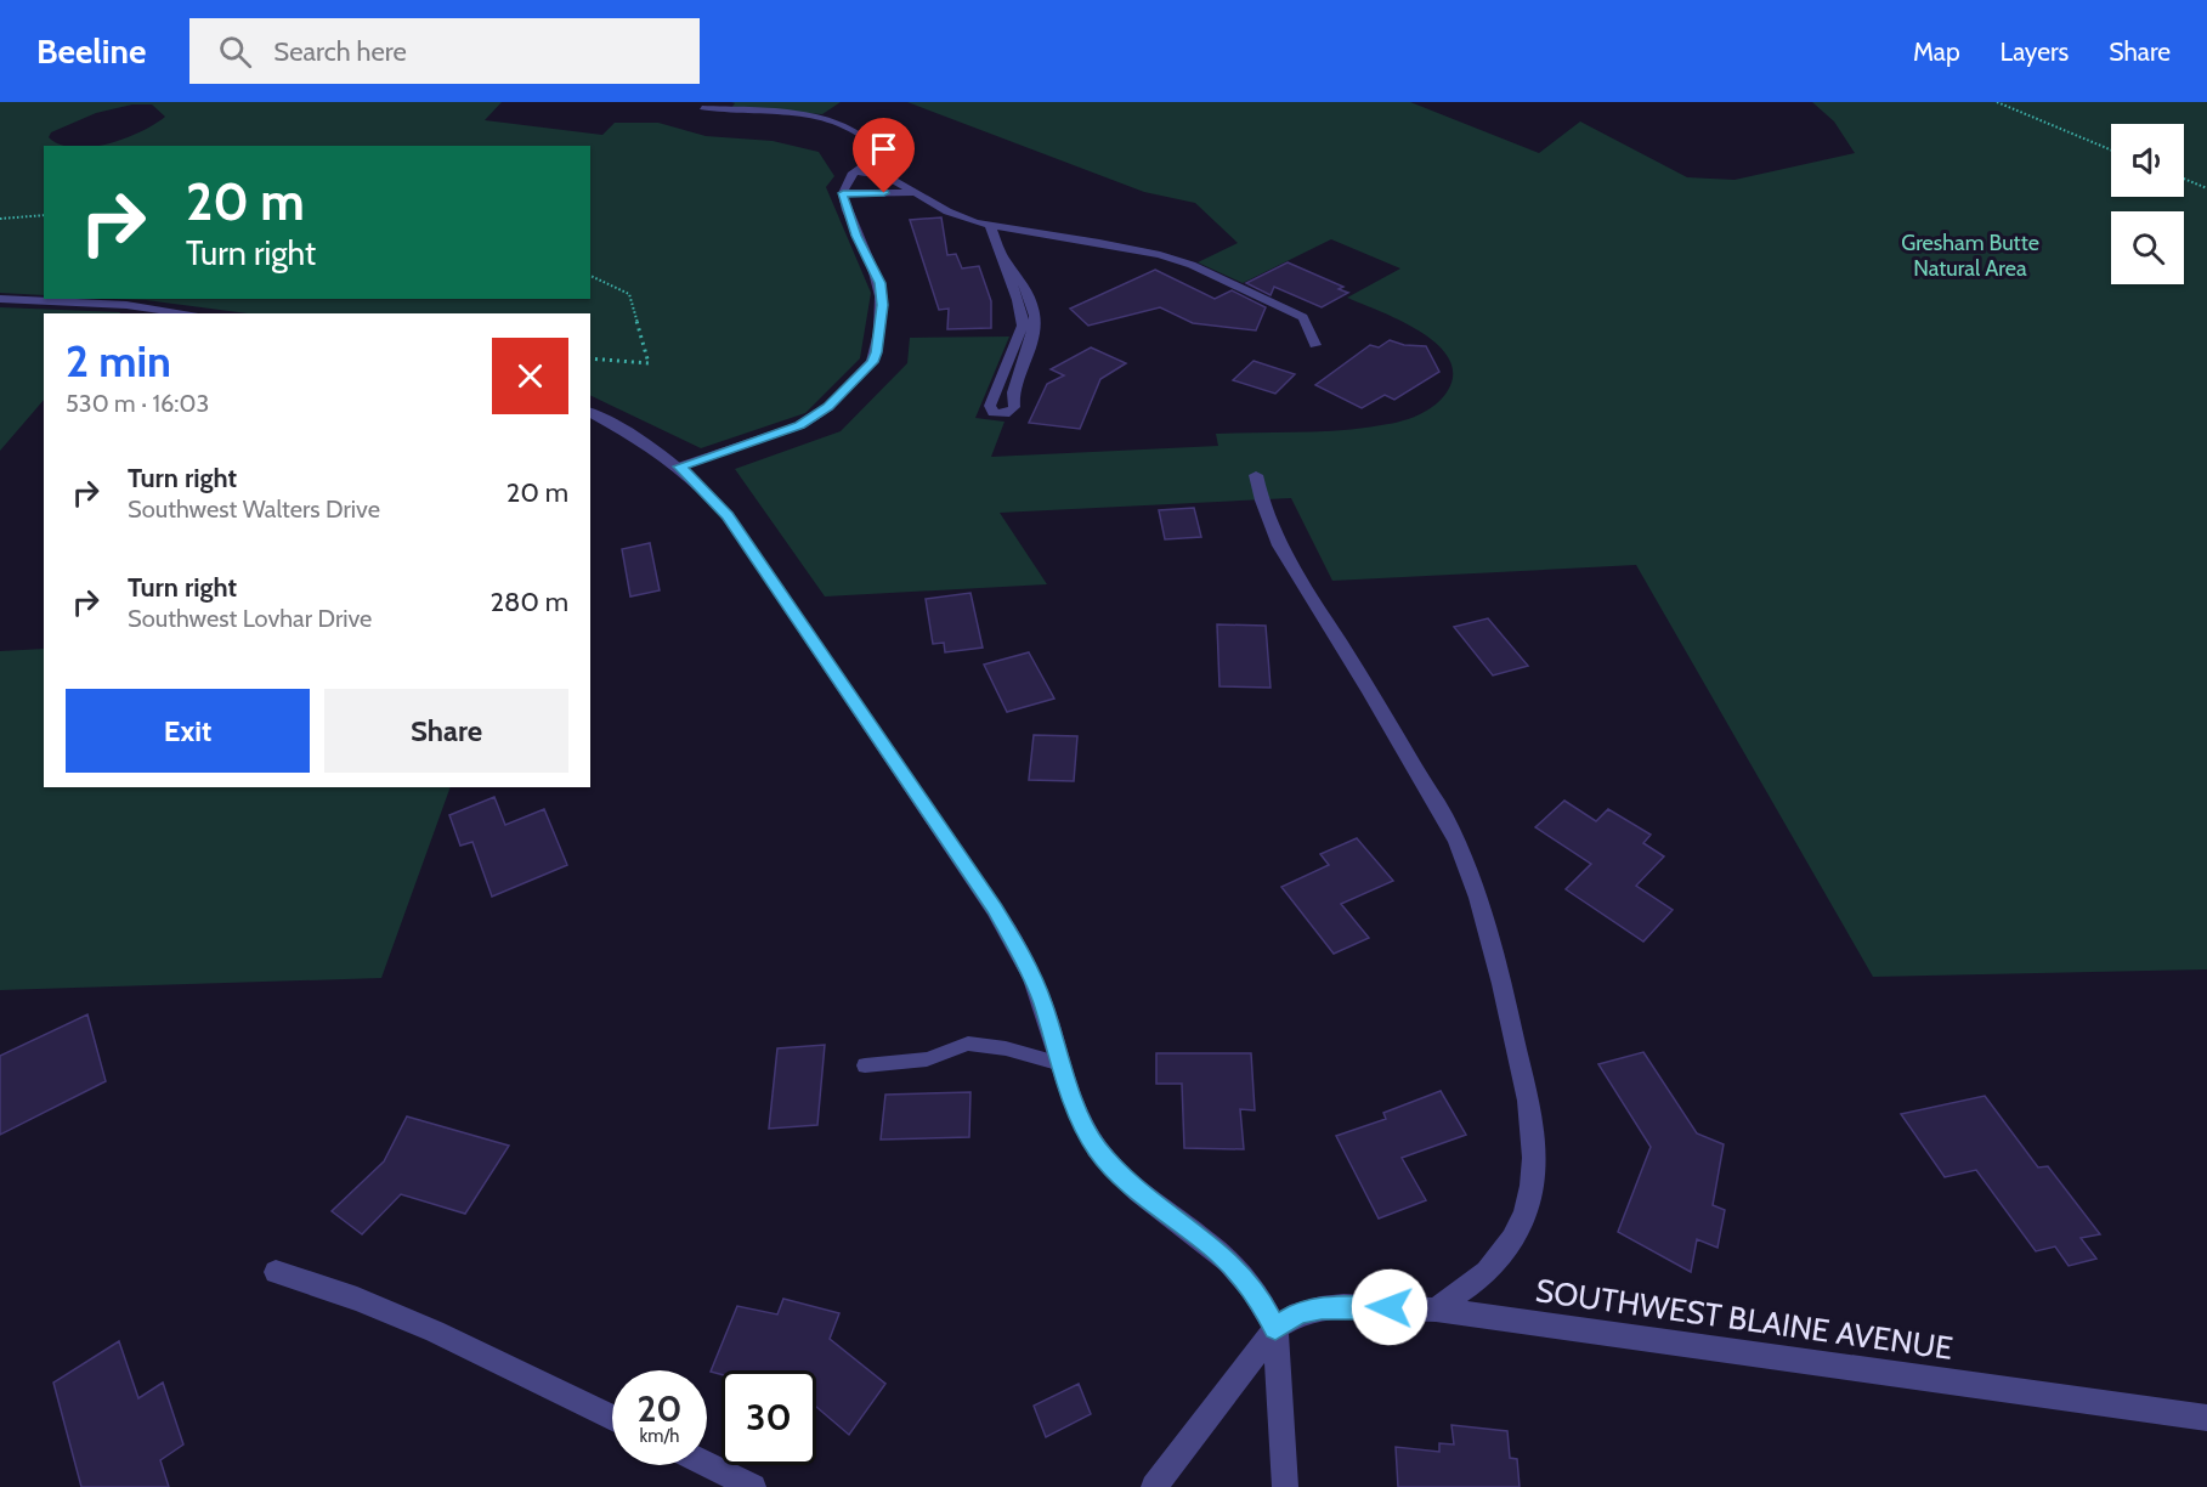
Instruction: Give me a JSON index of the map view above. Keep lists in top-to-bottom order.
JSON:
{
  "streets": {
    "street": ["SOUTHWEST BLAINE AVENUE"]
  },
  "parks": ["Gresham Butte Natural Area"],
  "page": {
    "header": "Beeline",
    "search": "Search here",
    "nav": ["Map", "Layers", "Share"],
    "turn": ["20 m", "Turn right"],
    "heading": ["2 min", "530 m · 16:03"],
    "list": [
      {
        "name": "Turn right",
        "note": "Southwest Walters Drive",
        "value": "20 m"
      },
      {
        "name": "Turn right",
        "note": "Southwest Lovhar Drive",
        "value": "280 m"
      }
    ],
    "buttons": ["Exit", "Share"],
    "speed": "20 km/h",
    "limit": "30"
  }
}
